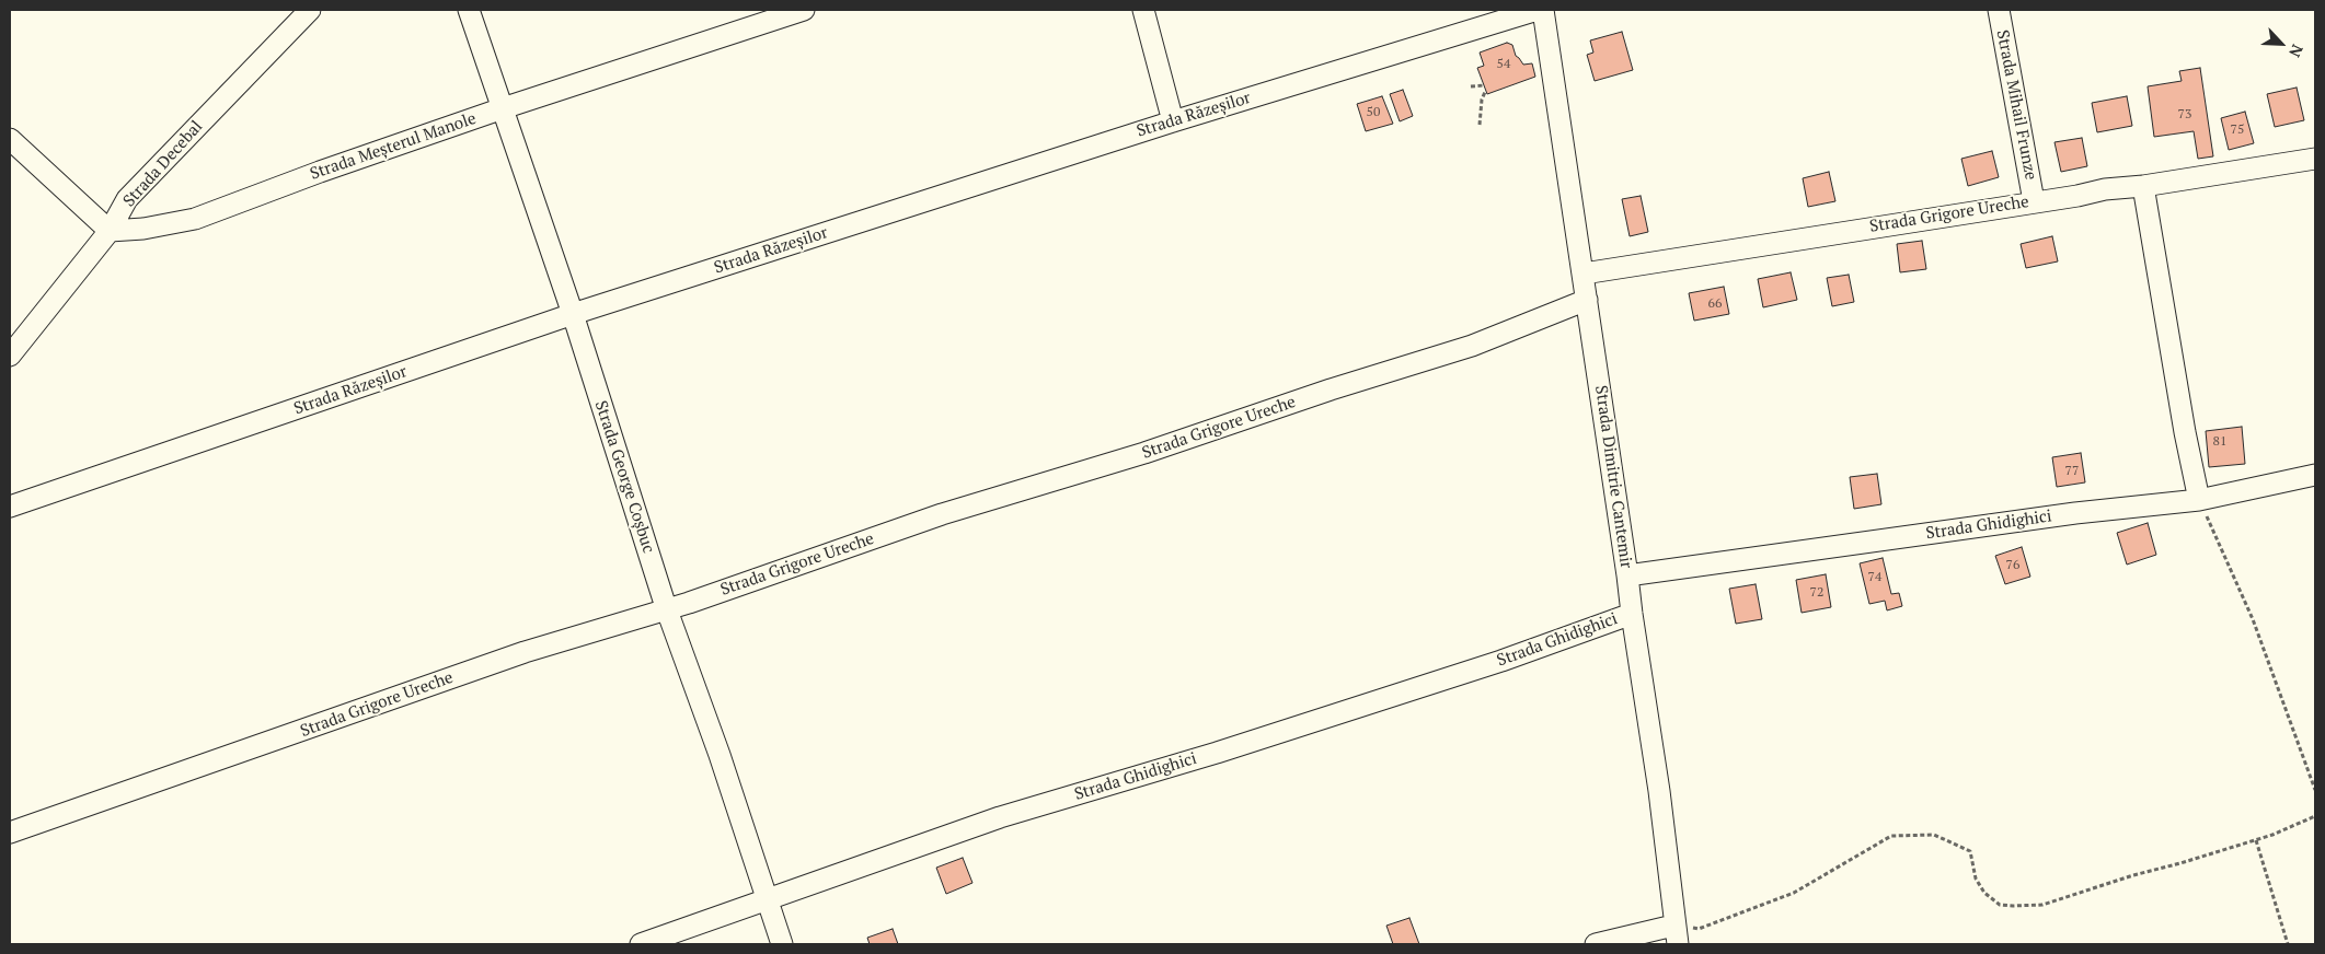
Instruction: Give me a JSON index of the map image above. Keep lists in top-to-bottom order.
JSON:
{
  "streets": {
    "street": [
      "Strada Mihail Frunze",
      "Strada Răzeșilor",
      "Strada Meșterul Manole",
      "Strada Decebal",
      "Strada Grigore Ureche",
      "Strada George Coșbuc",
      "Strada Dimitrie Cantemir",
      "Strada Ghidighici"
    ]
  },
  "crossings": [
    ["Strada Mihail Frunze", "Strada Grigore Ureche"],
    ["Strada Răzeșilor", "Strada George Coșbuc"],
    ["Strada Meșterul Manole", "Strada Decebal"],
    ["Strada Meșterul Manole", "Strada George Coșbuc"],
    ["Strada Grigore Ureche", "Strada George Coșbuc"],
    ["Strada Grigore Ureche", "Strada Dimitrie Cantemir"],
    ["Strada George Coșbuc", "Strada Ghidighici"],
    ["Strada Dimitrie Cantemir", "Strada Ghidighici"]
  ],
  "house_numbers": [
    "54",
    "50",
    "73",
    "75",
    "66",
    "81",
    "77",
    "76",
    "74",
    "72"
  ],
  "north": "bottom right"
}
